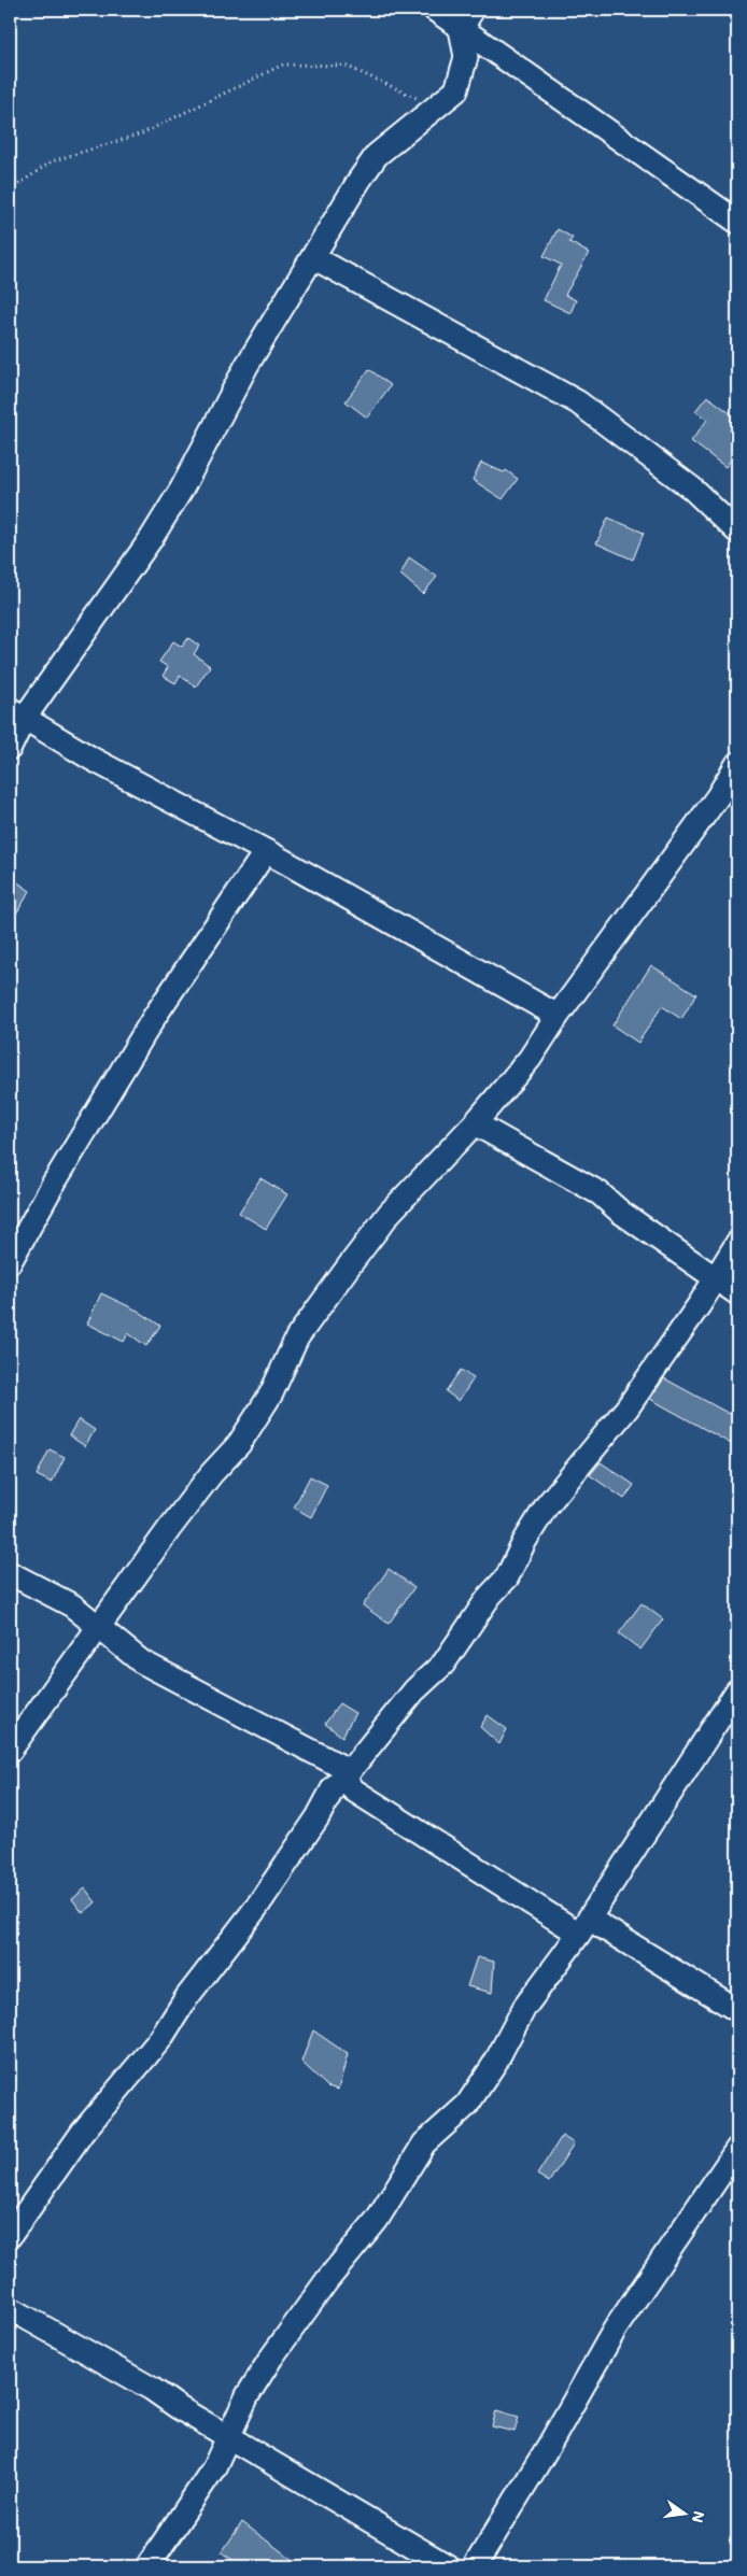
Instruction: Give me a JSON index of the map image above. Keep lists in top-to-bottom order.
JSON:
{
  "north": "right"
}
